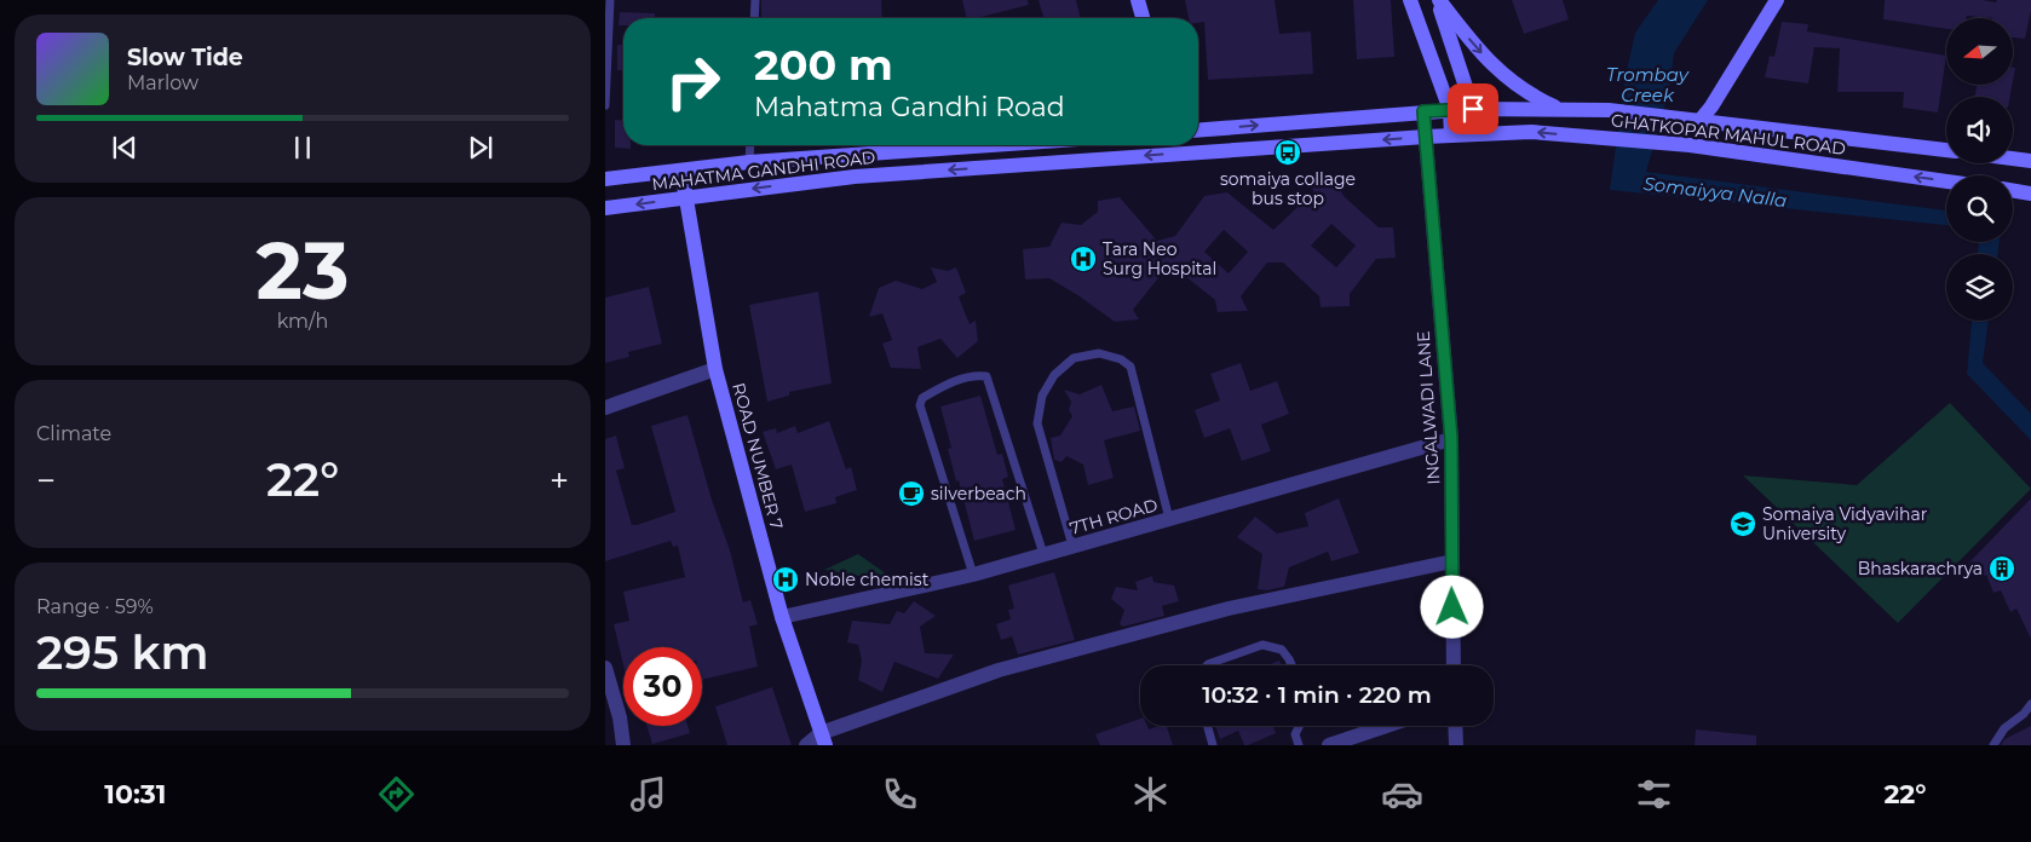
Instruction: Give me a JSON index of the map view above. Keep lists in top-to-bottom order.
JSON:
{
  "streets": {
    "street": [
      "GHATKOPAR MAHUL ROAD",
      "MAHATMA GANDHI ROAD",
      "INGALWADI LANE",
      "ROAD NUMBER 7",
      "7TH ROAD"
    ]
  },
  "crossings": [
    ["GHATKOPAR MAHUL ROAD", "MAHATMA GANDHI ROAD"],
    ["MAHATMA GANDHI ROAD", "INGALWADI LANE"],
    ["MAHATMA GANDHI ROAD", "ROAD NUMBER 7"],
    ["INGALWADI LANE", "7TH ROAD"],
    ["ROAD NUMBER 7", "7TH ROAD"]
  ],
  "water": ["Trombay Creek", "Somaiyya Nalla"],
  "places": {
    "bus stop": ["somaiya collage bus stop"],
    "hospital": ["Tara Neo Surg Hospital", "Noble chemist"],
    "cafe": ["silverbeach"],
    "school or university": ["Somaiya Vidyavihar University"],
    "building": ["Bhaskarachrya"]
  },
  "north": "left",
  "page": {
    "turn": ["200 m", "Mahatma Gandhi Road"],
    "song": ["Slow Tide", "Marlow"],
    "tile": [
      ["23", "km/h"],
      "Climate",
      ["Range · 59%", "295 km"]
    ],
    "heat": ["−", "22°", "+"],
    "limit": "30",
    "trip": "10:32 · 1 min · 220 m",
    "tabs": ["10:31", "22°"]
  }
}
